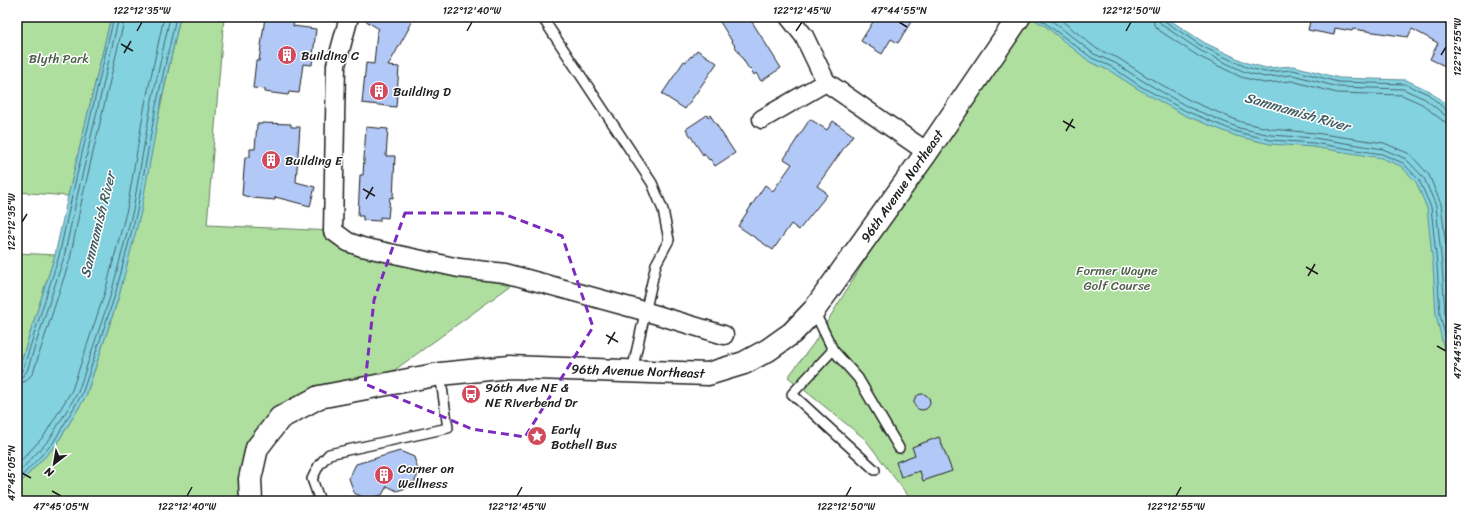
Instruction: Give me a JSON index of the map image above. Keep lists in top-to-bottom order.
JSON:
{
  "streets": {
    "main road": ["96th Avenue Northeast"]
  },
  "water": ["Sammamish River"],
  "parks": ["Blyth Park", "Former Wayne Golf Course"],
  "places": {
    "building": [
      "Building C",
      "Building D",
      "Building E",
      "Corner on Wellness"
    ],
    "bus stop": ["96th Ave NE & NE Riverbend Dr"],
    "place": ["Early Bothell Bus"]
  },
  "north": "bottom left",
  "coordinates": [
    "122°12'35\"W",
    "122°12'40\"W",
    "122°12'45\"W",
    "47°44'55\"N",
    "122°12'50\"W",
    "122°12'55\"W",
    "47°45'05\"N"
  ]
}
